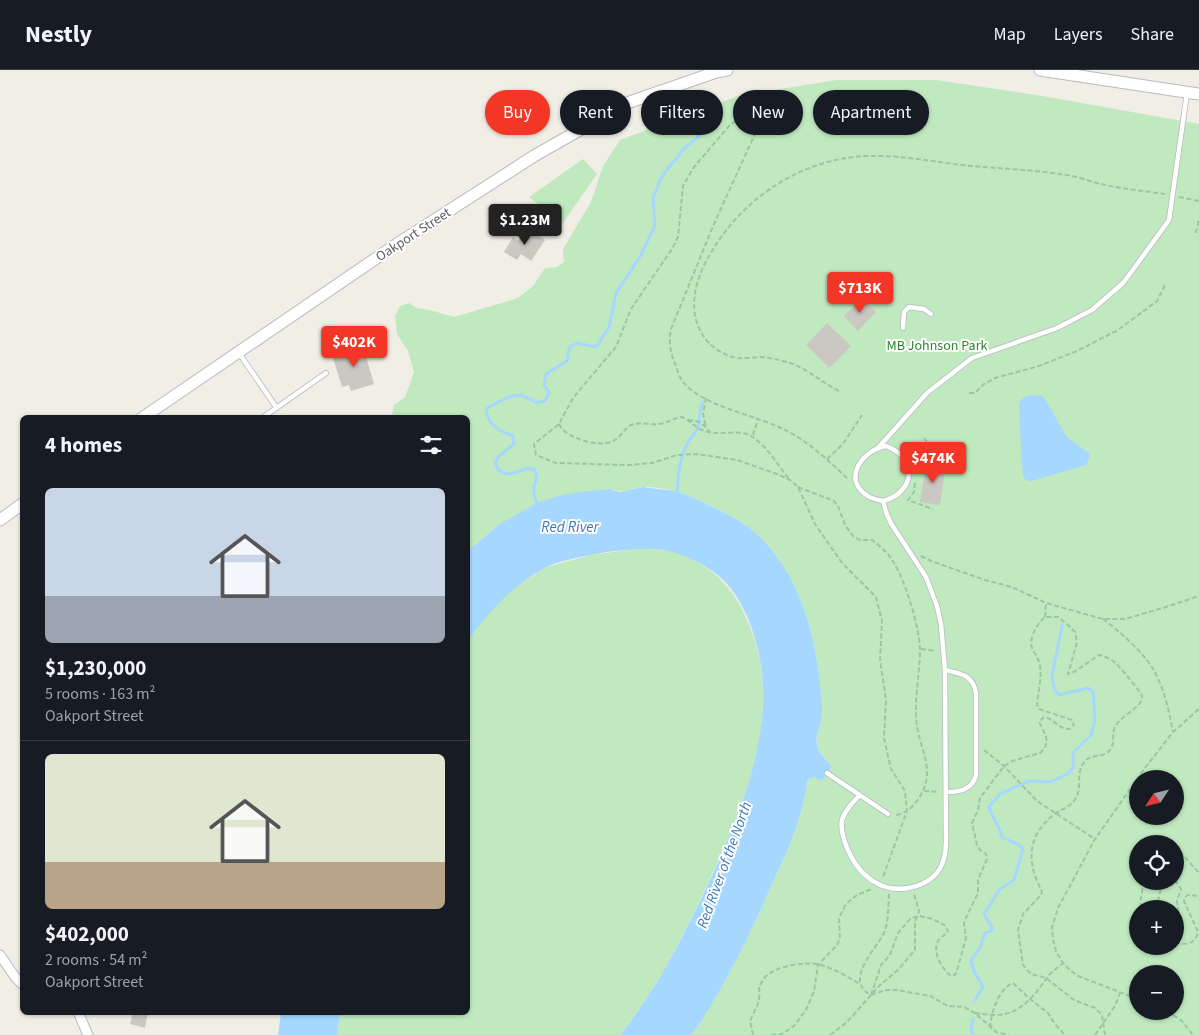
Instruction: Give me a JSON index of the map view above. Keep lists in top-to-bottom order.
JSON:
{
  "streets": {
    "street": ["Oakport Street"]
  },
  "water": ["Red River", "Red River of the North"],
  "parks": ["MB Johnson Park"],
  "north": "bottom left",
  "page": {
    "header": "Nestly",
    "nav": ["Map", "Layers", "Share"],
    "chip": [
      "Buy",
      "Rent",
      "Filters",
      "New",
      "Apartment"
    ],
    "price": [
      "$1.23M",
      "$713K",
      "$402K",
      "$474K"
    ],
    "heading": "4 homes",
    "list": [
      {
        "name": "$1,230,000",
        "note": "5 rooms · 163 m² · Oakport Street"
      },
      {
        "name": "$402,000",
        "note": "2 rooms · 54 m² · Oakport Street"
      }
    ],
    "map_buttons": ["+", "−"]
  }
}
